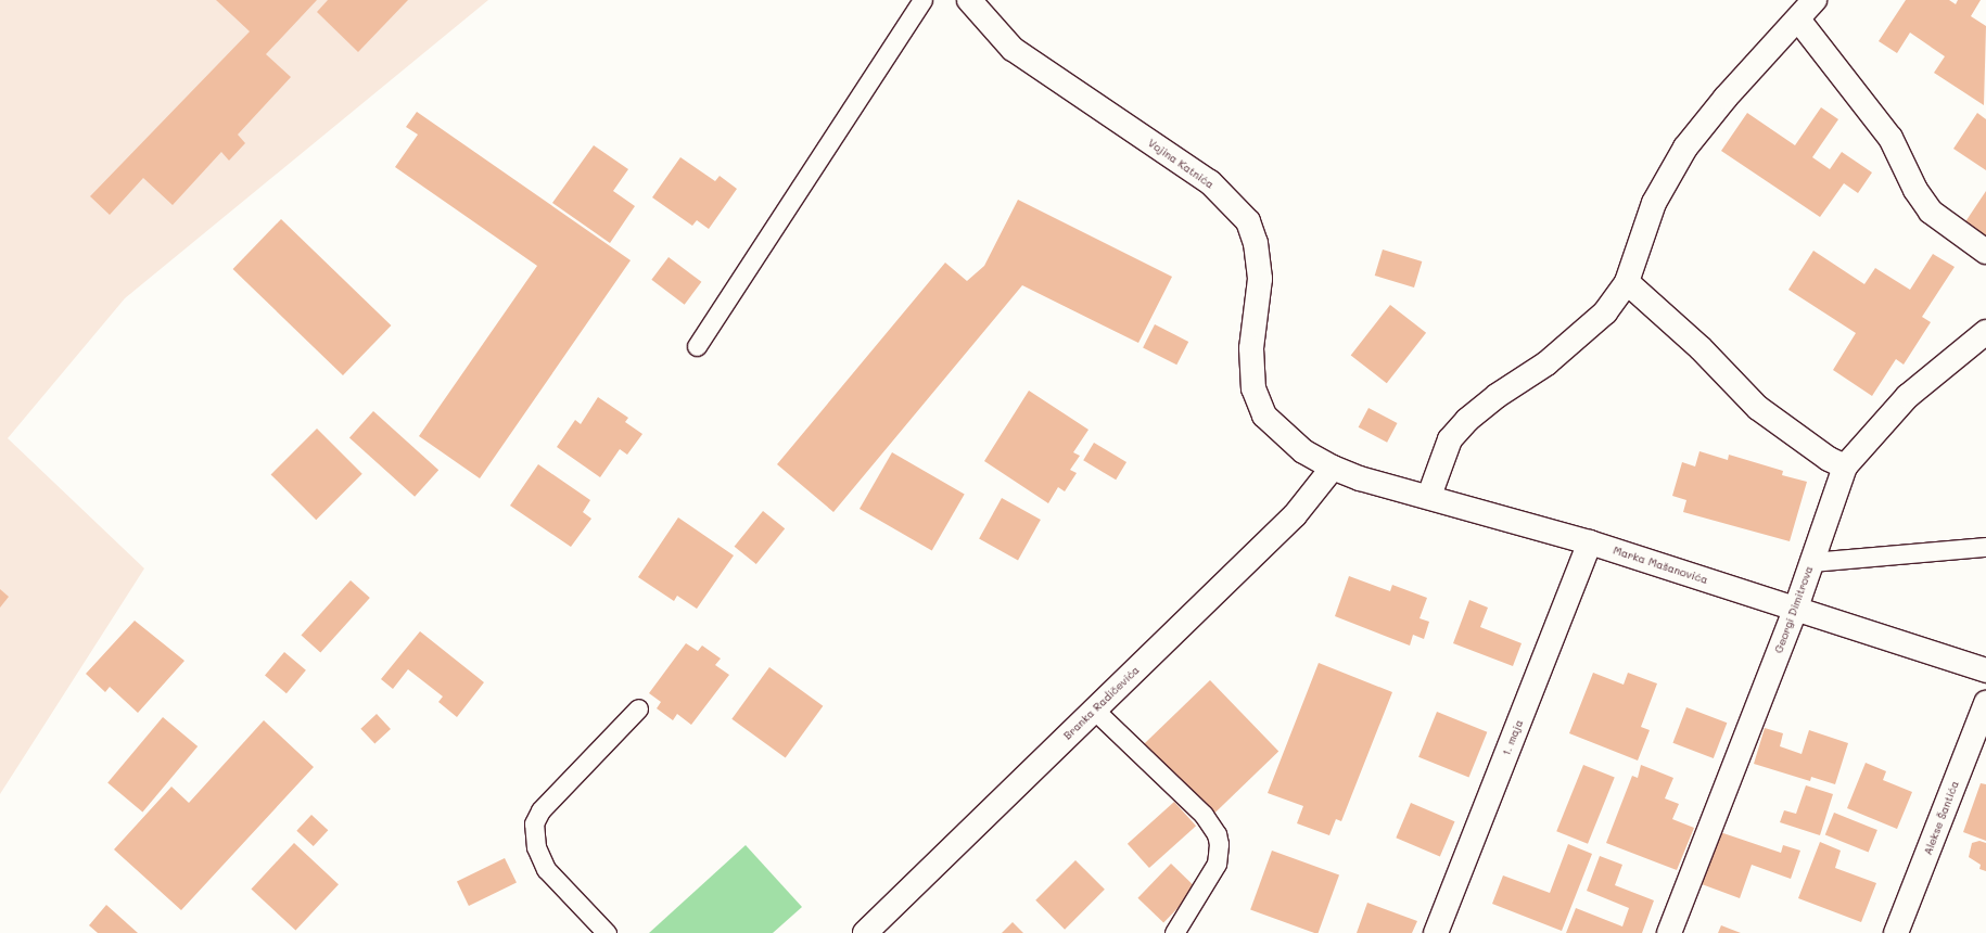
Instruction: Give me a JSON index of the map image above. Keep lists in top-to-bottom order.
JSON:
{
  "streets": {
    "street": [
      "Vojina Katnića",
      "Marka Mašanovića",
      "Georgi Dimitrova",
      "Branka Radičevića",
      "1. maja",
      "Alekse Šantića"
    ]
  },
  "crossings": [
    ["Vojina Katnića", "Marka Mašanovića"],
    ["Vojina Katnića", "Branka Radičevića"],
    ["Marka Mašanovića", "Georgi Dimitrova"],
    ["Marka Mašanovića", "Branka Radičevića"],
    ["Marka Mašanovića", "1. maja"]
  ]
}
